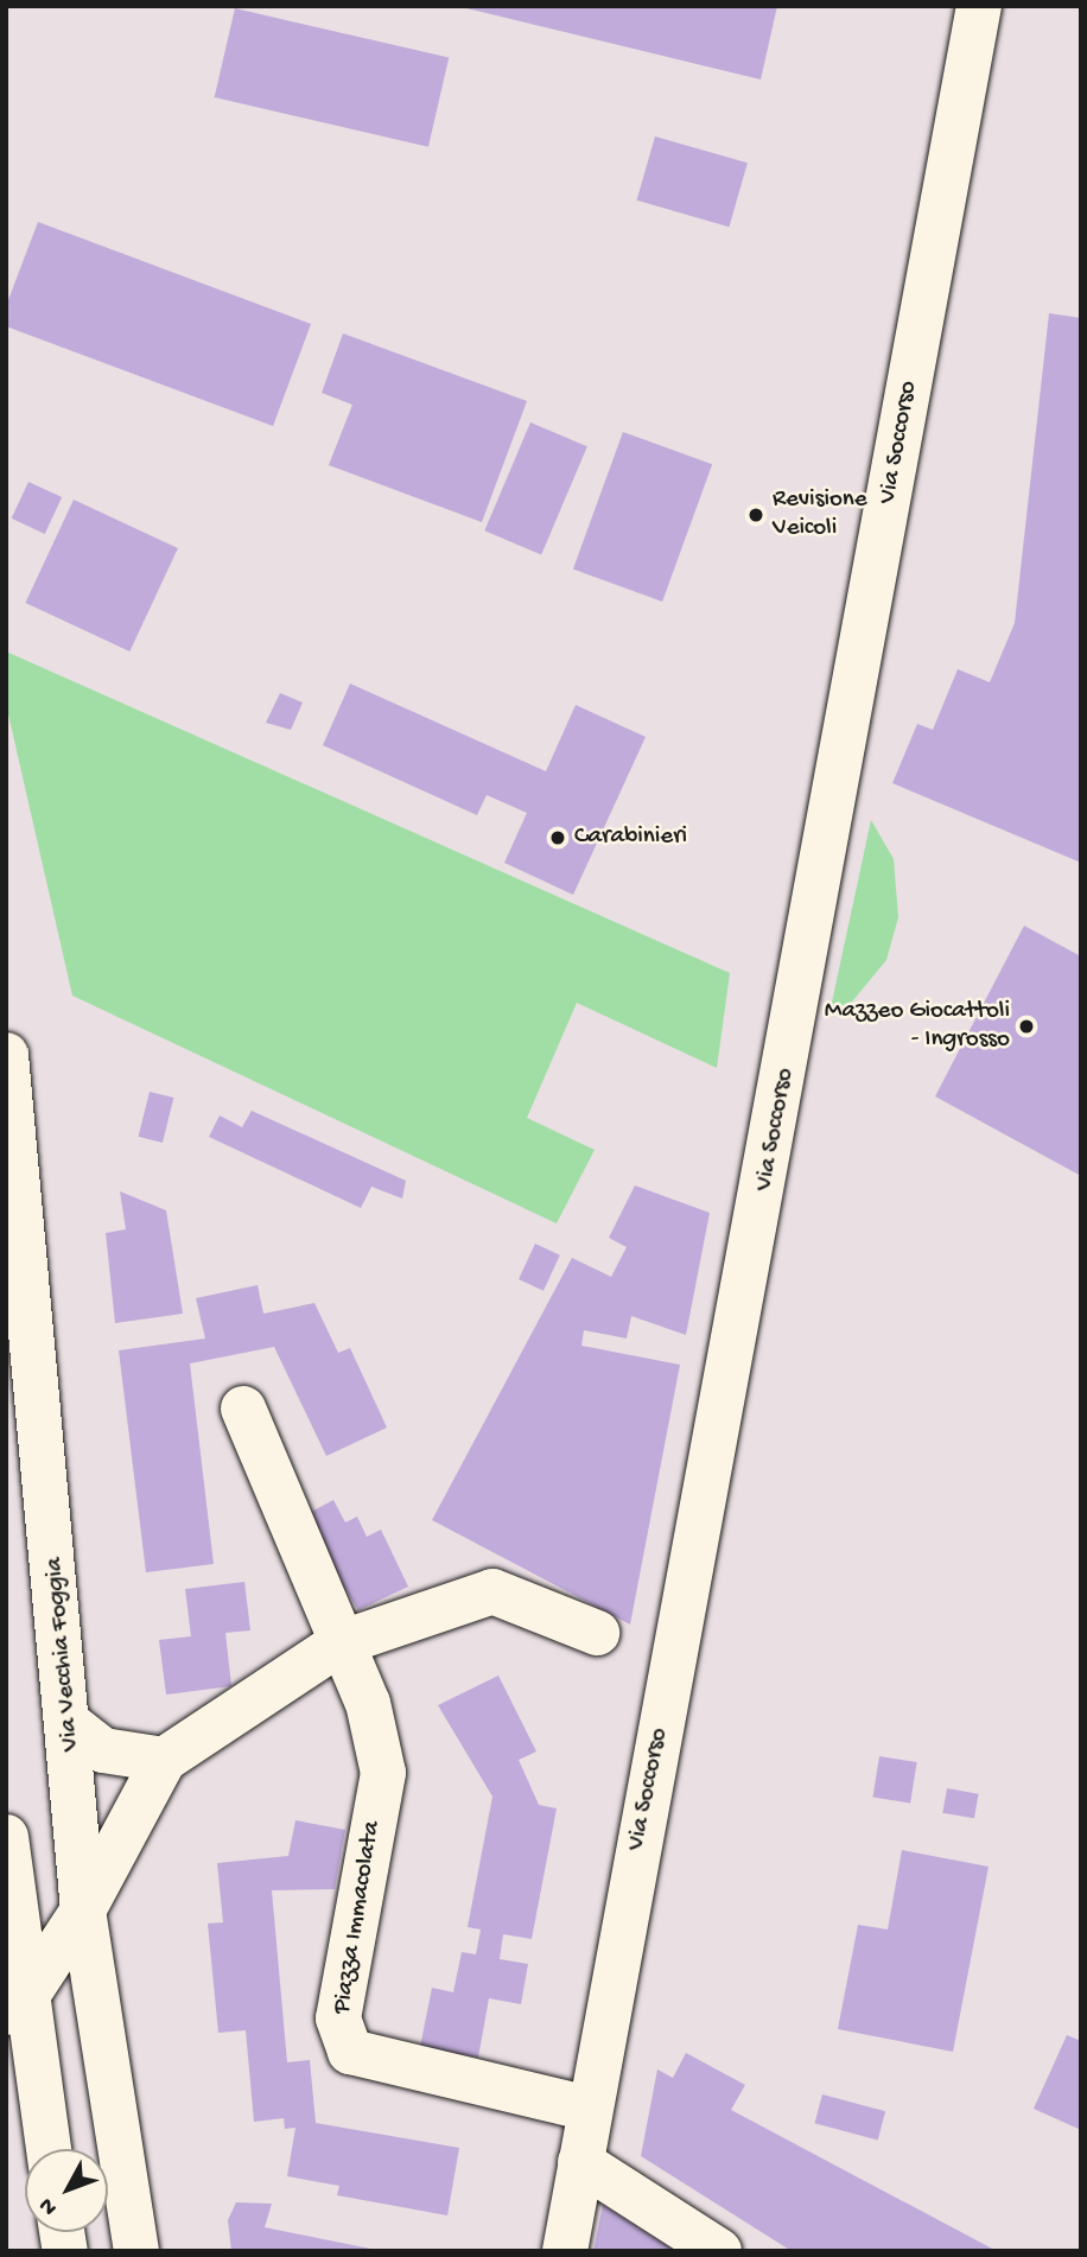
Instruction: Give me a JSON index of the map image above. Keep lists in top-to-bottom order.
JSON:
{
  "streets": {
    "street": ["Via Soccorso", "Via Vecchia Foggia", "Piazza Immacolata"]
  },
  "crossings": [
    ["Via Soccorso", "Piazza Immacolata"]
  ],
  "places": ["Revisione Veicoli", "Carabinieri", "Mazzeo Giocattoli - Ingrosso"],
  "north": "bottom left"
}
